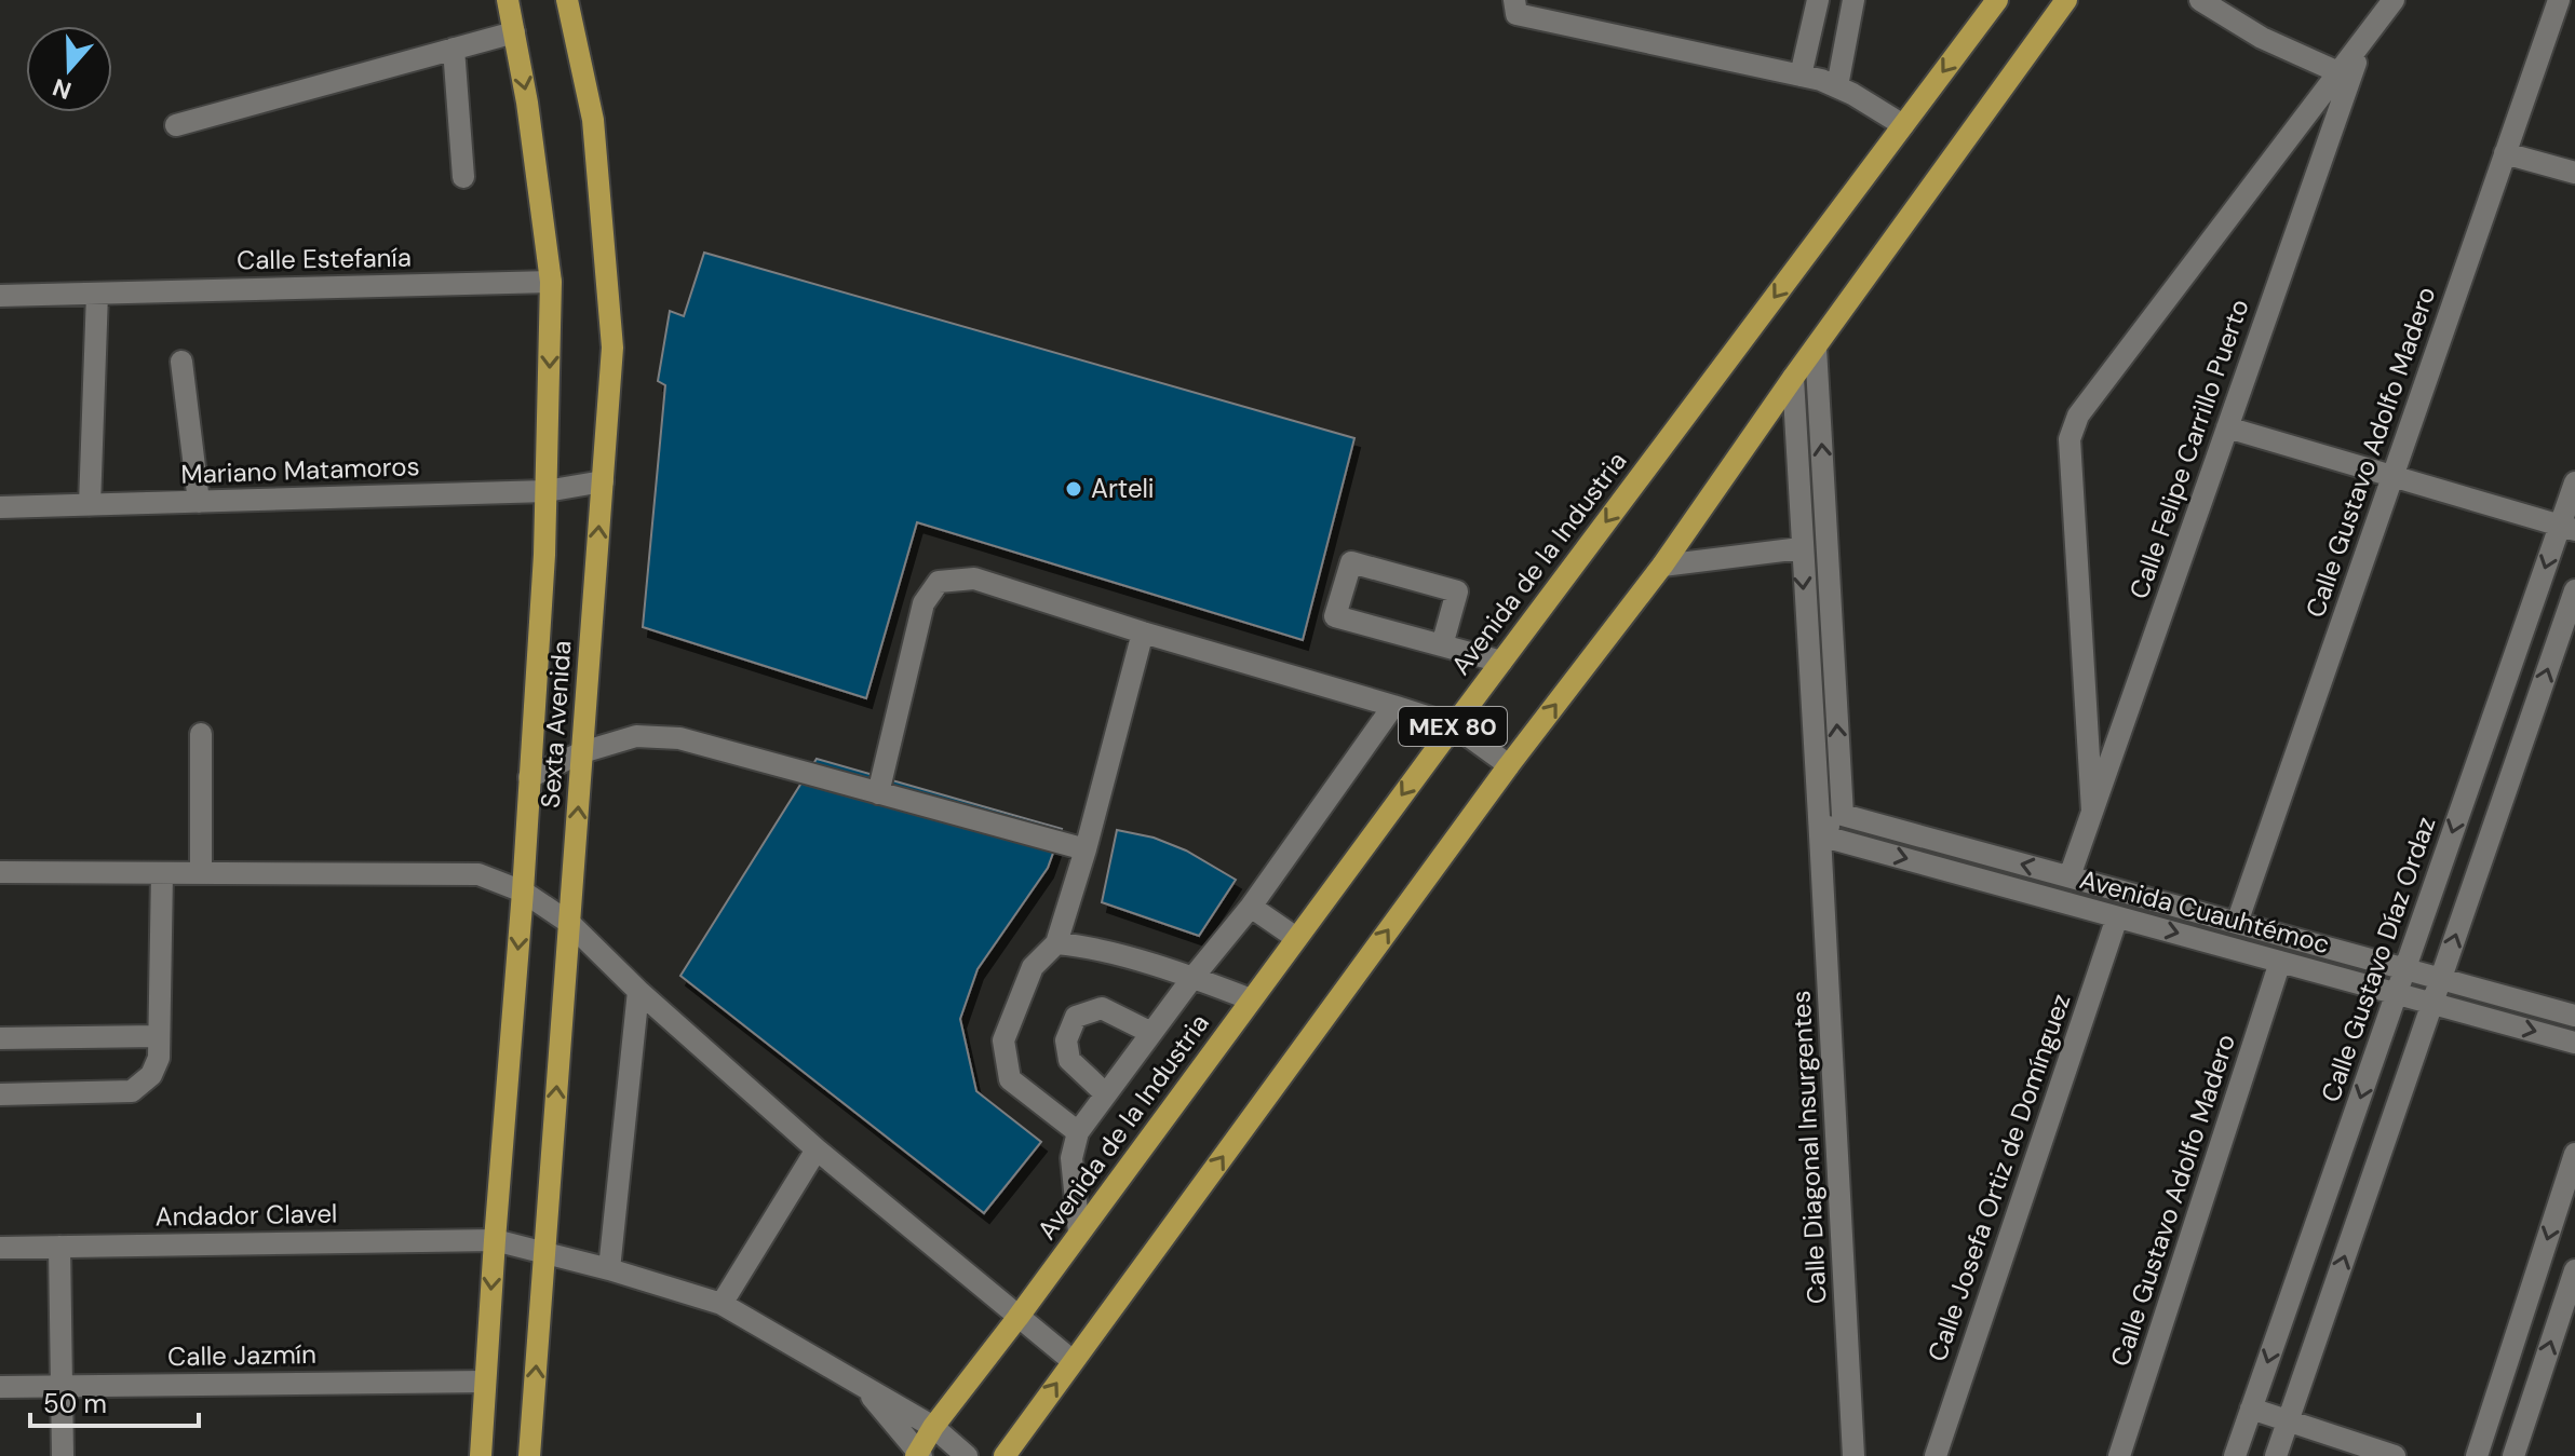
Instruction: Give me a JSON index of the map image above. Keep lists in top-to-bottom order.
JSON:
{
  "streets": {
    "main road": ["Avenida de la Industria", "Sexta Avenida", "MEX 80"],
    "street": [
      "Calle Estefanía",
      "Calle Felipe Carrillo Puerto",
      "Calle Gustavo Adolfo Madero",
      "Mariano Matamoros",
      "Avenida Cuauhtémoc",
      "Calle Gustavo Díaz Ordaz",
      "Calle Diagonal Insurgentes",
      "Calle Josefa Ortiz de Domínguez",
      "Andador Clavel",
      "Calle Jazmín"
    ]
  },
  "crossings": [
    ["Calle Estefanía", "Sexta Avenida"],
    ["Calle Felipe Carrillo Puerto", "Avenida Cuauhtémoc"],
    ["Calle Gustavo Adolfo Madero", "Avenida Cuauhtémoc"],
    ["Mariano Matamoros", "Sexta Avenida"],
    ["Avenida de la Industria", "Andador Clavel"],
    ["Sexta Avenida", "Andador Clavel"],
    ["Sexta Avenida", "Calle Jazmín"],
    ["MEX 80", "Calle Diagonal Insurgentes"],
    ["Avenida Cuauhtémoc", "Calle Gustavo Díaz Ordaz"],
    ["Avenida Cuauhtémoc", "Calle Diagonal Insurgentes"],
    ["Avenida Cuauhtémoc", "Calle Josefa Ortiz de Domínguez"]
  ],
  "places": ["Arteli"],
  "scale_bar": "50 m",
  "north": "bottom"
}
